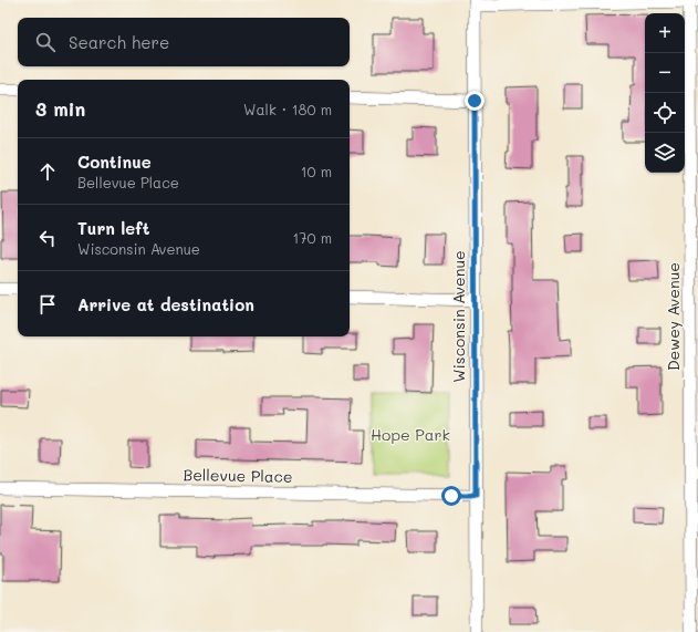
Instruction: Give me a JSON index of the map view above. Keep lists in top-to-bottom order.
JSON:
{
  "streets": {
    "street": ["Wisconsin Avenue", "Dewey Avenue", "Bellevue Place"]
  },
  "crossings": [
    ["Wisconsin Avenue", "Bellevue Place"]
  ],
  "parks": ["Hope Park"],
  "page": {
    "map_buttons": ["+", "−"],
    "search": "Search here",
    "heading": ["3 min", "Walk · 180 m"],
    "list": [
      ["Continue", "Bellevue Place", "10 m"],
      ["Turn left", "Wisconsin Avenue", "170 m"],
      "Arrive at destination"
    ]
  }
}
